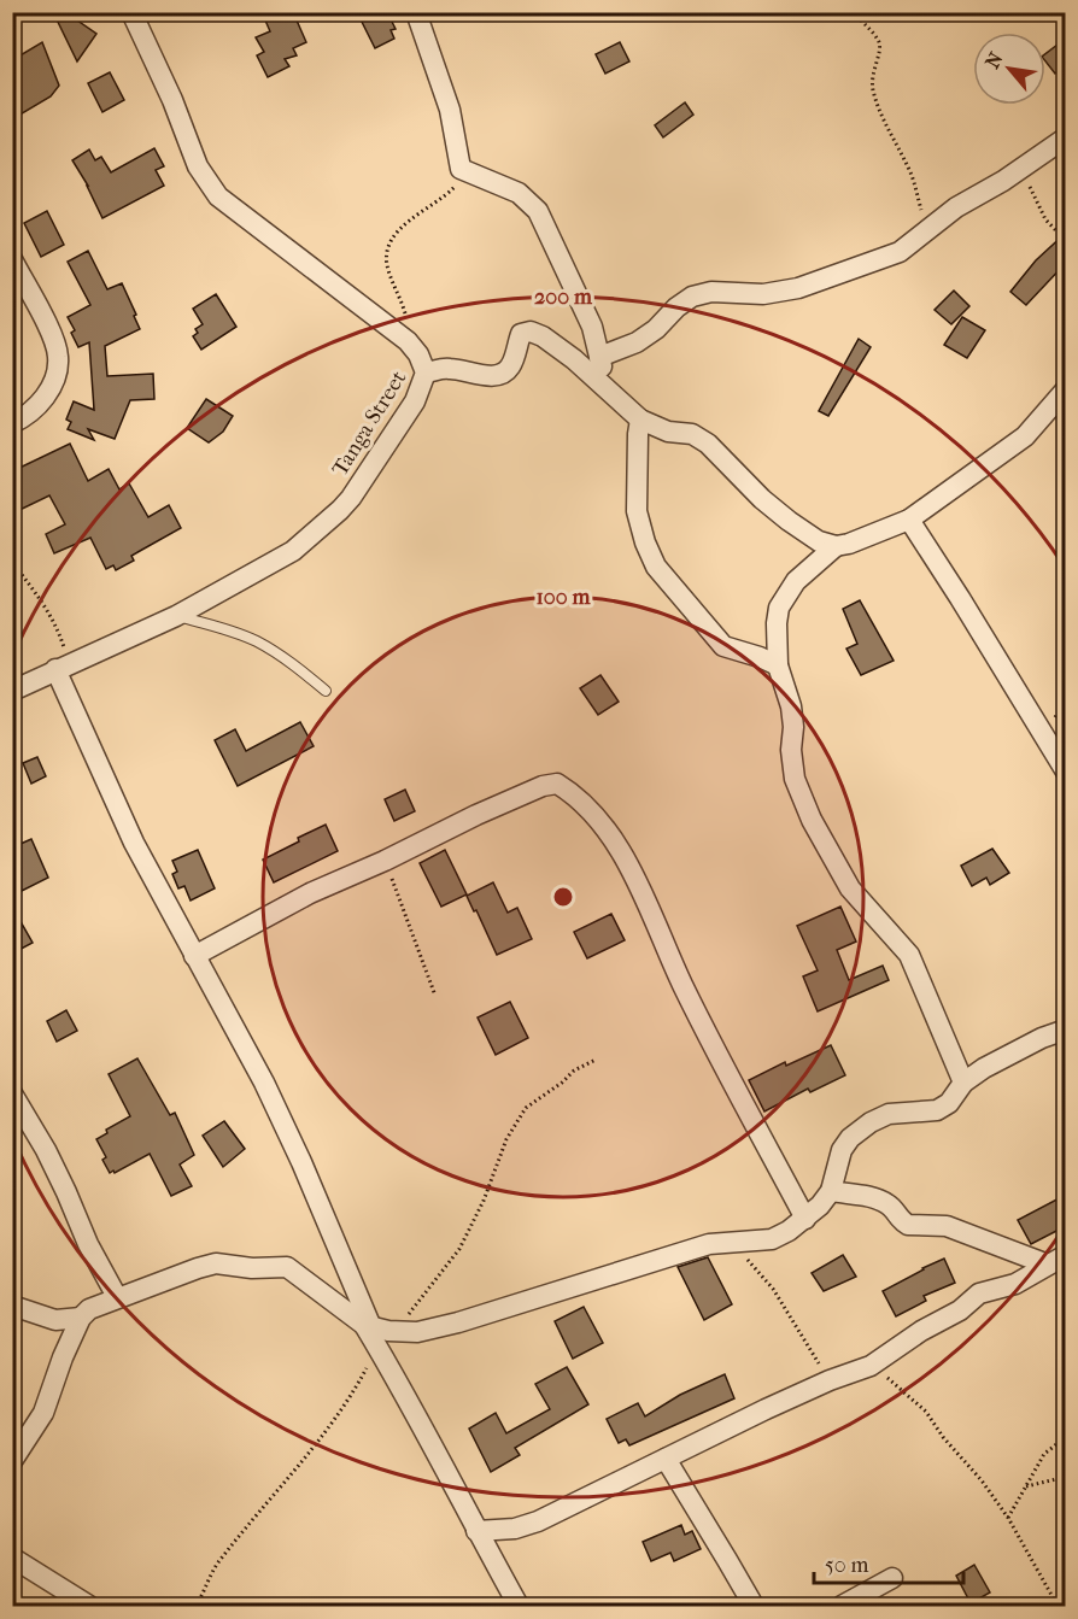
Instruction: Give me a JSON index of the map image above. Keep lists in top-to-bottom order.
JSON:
{
  "streets": {
    "street": ["Tanga Street"]
  },
  "scale_bar": "50 m",
  "north": "top left",
  "rings": ["200 m", "100 m"]
}
